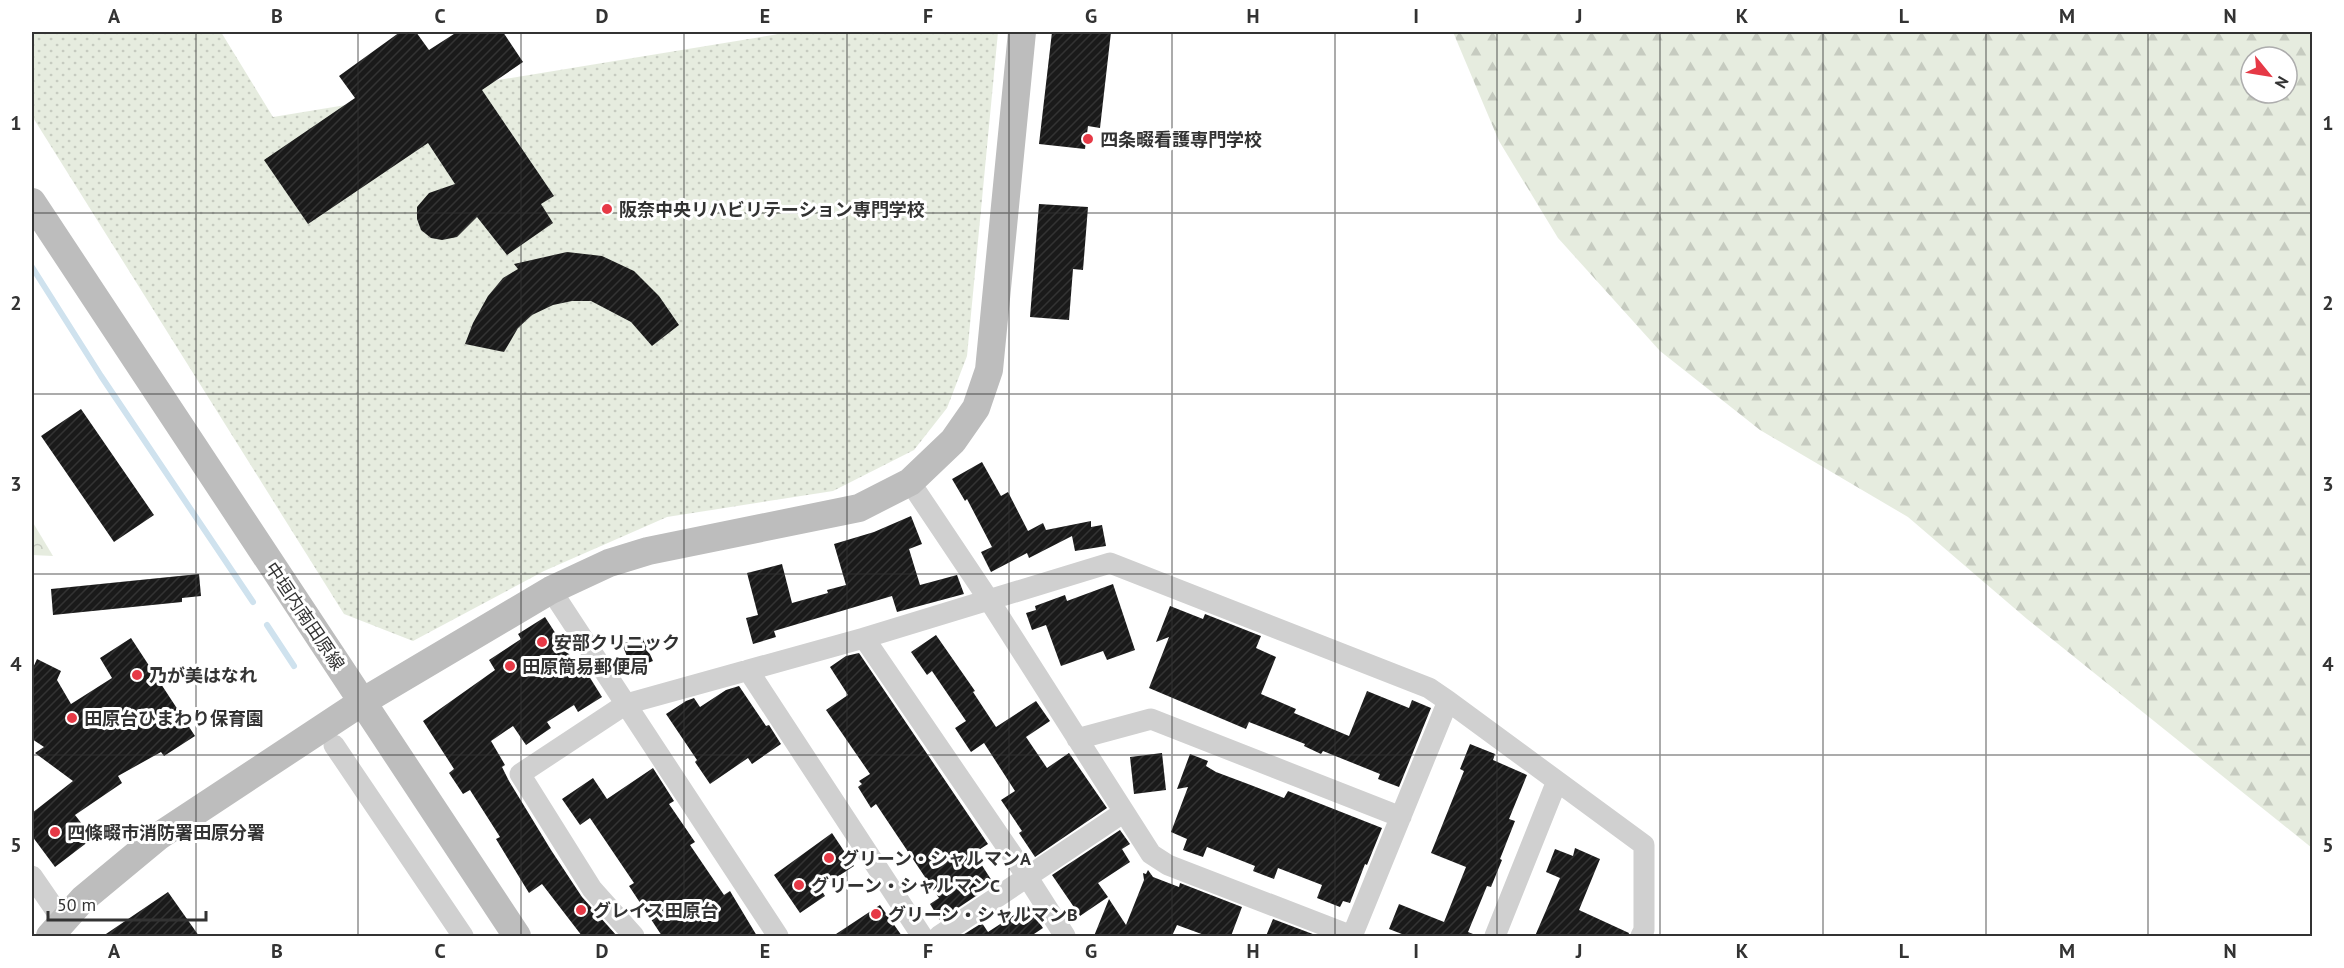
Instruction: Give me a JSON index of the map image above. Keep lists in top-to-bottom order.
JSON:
{
  "streets": {
    "street": ["中垣内南田原線"]
  },
  "places": [
    "四条畷看護専門学校",
    "阪奈中央リハビリテーション専門学校",
    "安部クリニック",
    "田原簡易郵便局",
    "乃が美はなれ",
    "田原台ひまわり保育園",
    "四條畷市消防署田原分署",
    "グリーン・シャルマンA",
    "グリーン・シャルマンC",
    "グレイス田原台",
    "グリーン・シャルマンB"
  ],
  "scale_bar": "50 m",
  "north": "bottom right",
  "grid": {
    "columns": [
      "A",
      "B",
      "C",
      "D",
      "E",
      "F",
      "G",
      "H",
      "I",
      "J",
      "K",
      "L",
      "M",
      "N"
    ],
    "rows": [
      "1",
      "2",
      "3",
      "4",
      "5"
    ]
  }
}
